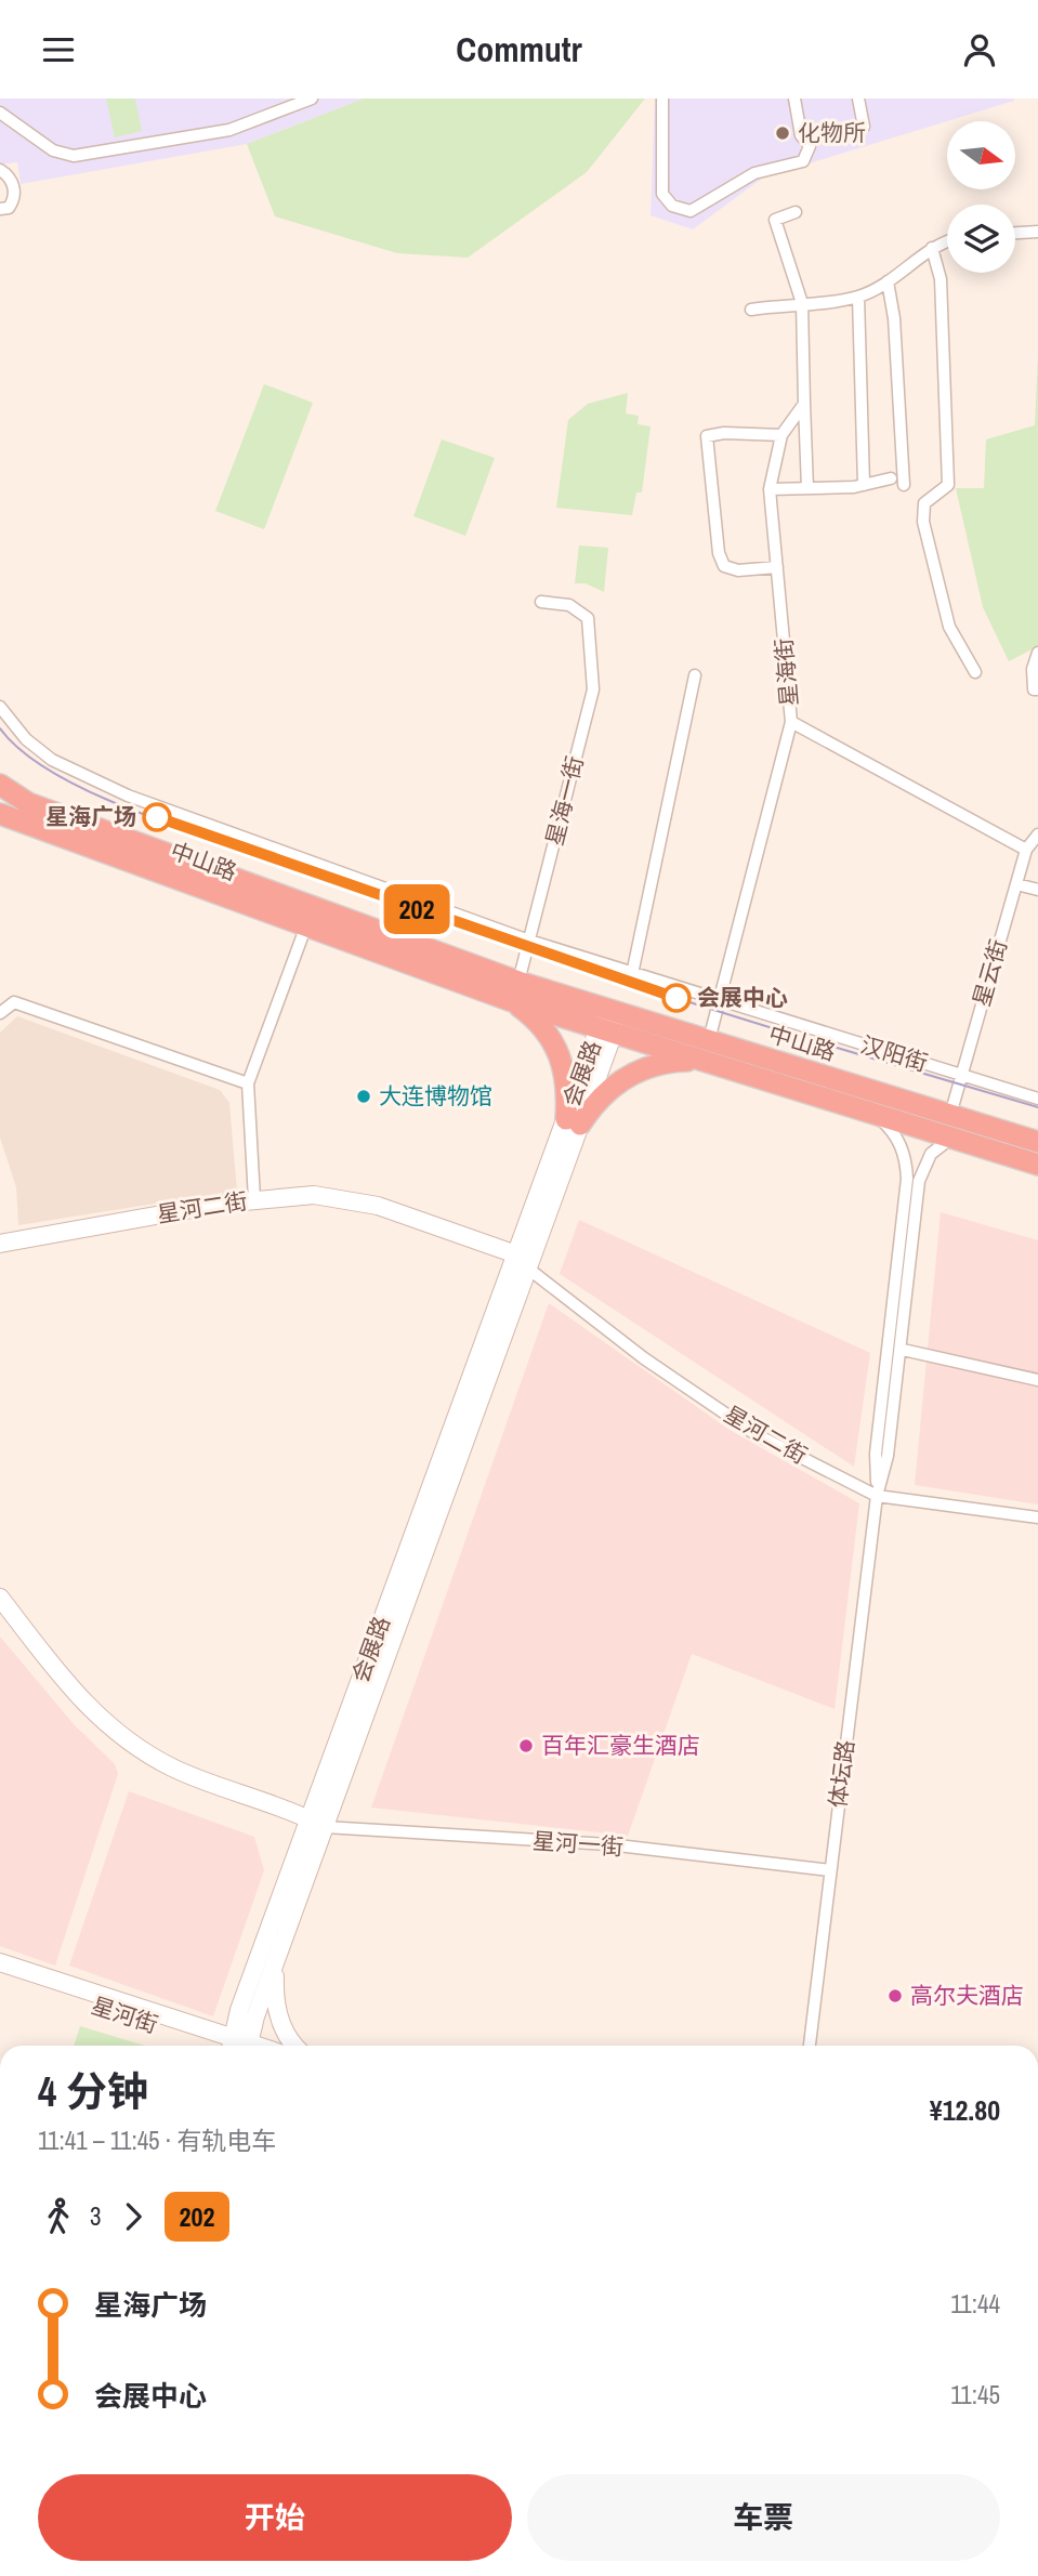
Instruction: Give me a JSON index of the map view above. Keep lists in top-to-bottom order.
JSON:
{
  "streets": {
    "highway": ["中山路"],
    "street": [
      "星海街",
      "星海一街",
      "星云街",
      "汉阳街",
      "会展路",
      "星河二街",
      "体坛路",
      "星河一街",
      "星河街"
    ]
  },
  "crossings": [
    ["星海街", "中山路"],
    ["星海街", "汉阳街"],
    ["星海一街", "中山路"],
    ["星海一街", "汉阳街"],
    ["中山路", "星云街"],
    ["中山路", "会展路"],
    ["中山路", "体坛路"],
    ["星云街", "汉阳街"],
    ["会展路", "星河二街"],
    ["会展路", "星河一街"],
    ["星河二街", "体坛路"],
    ["体坛路", "星河一街"]
  ],
  "places": [
    "化物所",
    "星海广场",
    "会展中心",
    "大连博物馆",
    "百年汇豪生酒店",
    "高尔夫酒店"
  ],
  "lines": ["tram line 202"],
  "north": "right",
  "page": {
    "header": "Commutr",
    "on_map": "202",
    "heading": ["4 分钟", "11:41 – 11:45 · 有轨电车", "¥12.80"],
    "legs": ["3", "202"],
    "list": [
      {
        "name": "星海广场",
        "value": "11:44"
      },
      {
        "name": "会展中心",
        "value": "11:45"
      }
    ],
    "buttons": ["开始", "车票"]
  }
}
